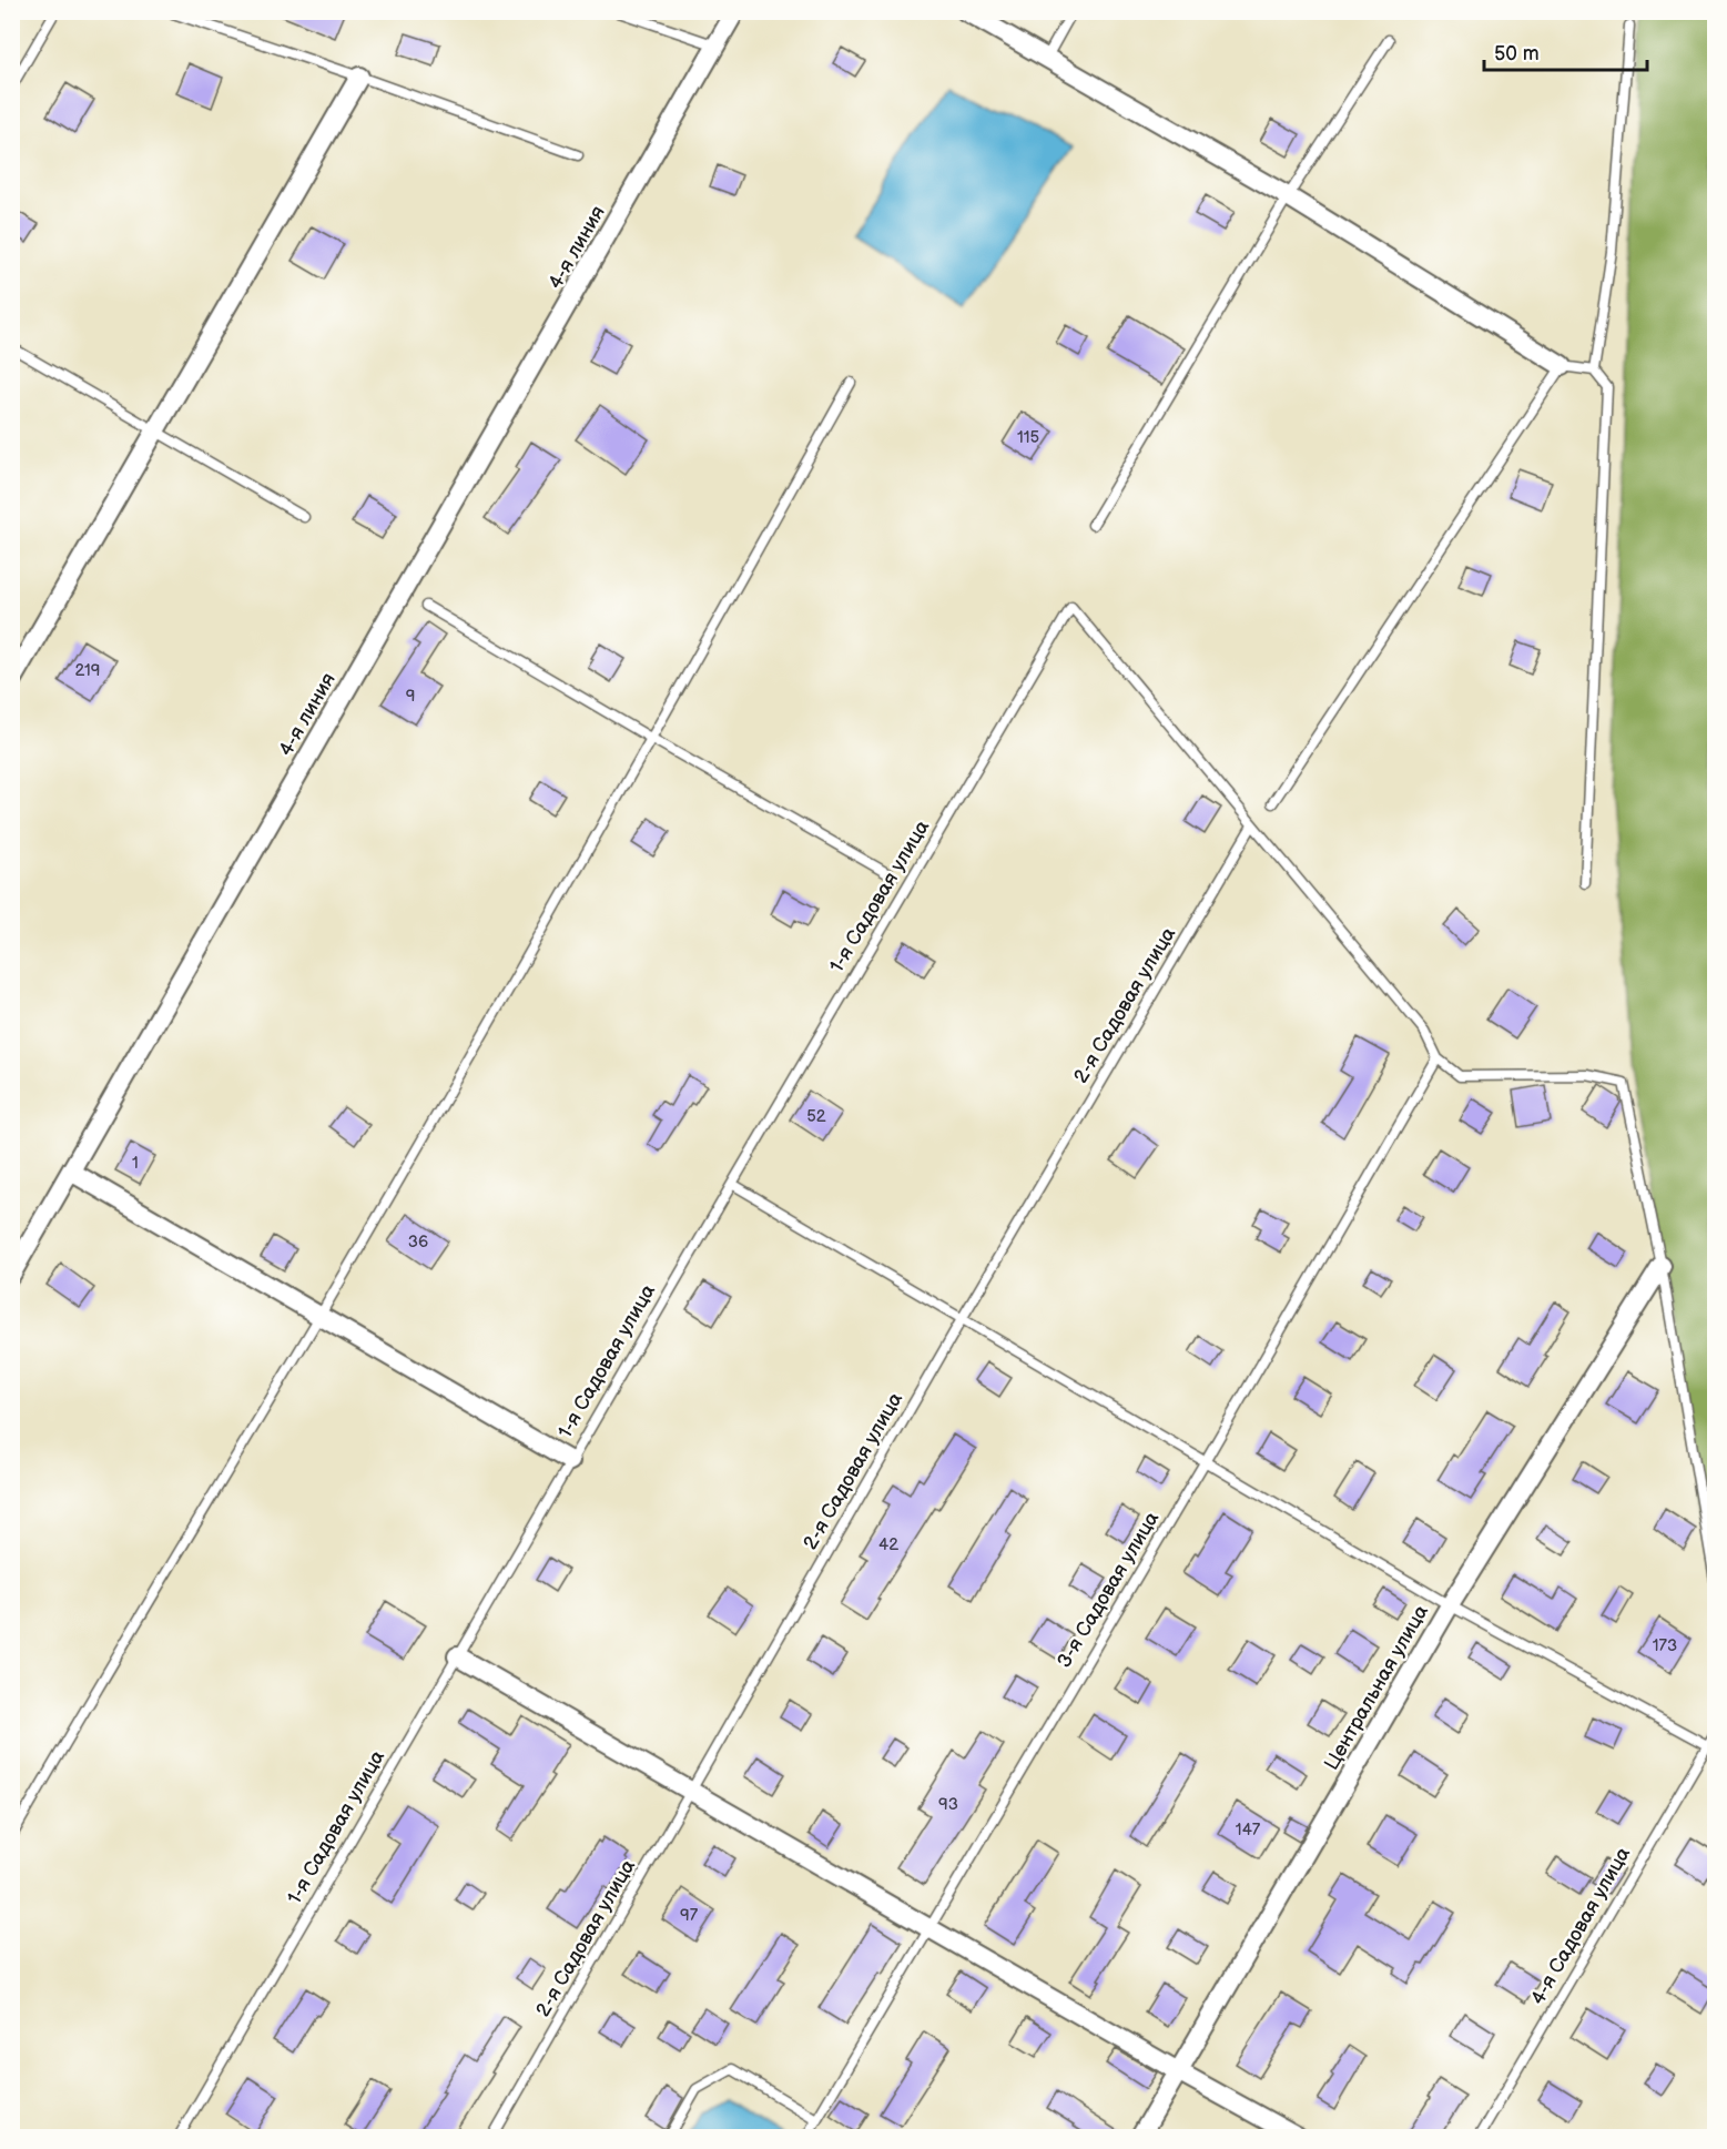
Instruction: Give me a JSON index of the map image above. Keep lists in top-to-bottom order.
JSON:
{
  "streets": {
    "street": ["4-я линия", "Центральная улица"],
    "lane": [
      "1-я Садовая улица",
      "2-я Садовая улица",
      "3-я Садовая улица",
      "4-я Садовая улица"
    ]
  },
  "crossings": [
    ["1-я Садовая улица", "2-я Садовая улица"]
  ],
  "house_numbers": [
    "115",
    "219",
    "9",
    "52",
    "1",
    "36",
    "42",
    "173",
    "93",
    "147",
    "97"
  ],
  "scale_bar": "50 m"
}
